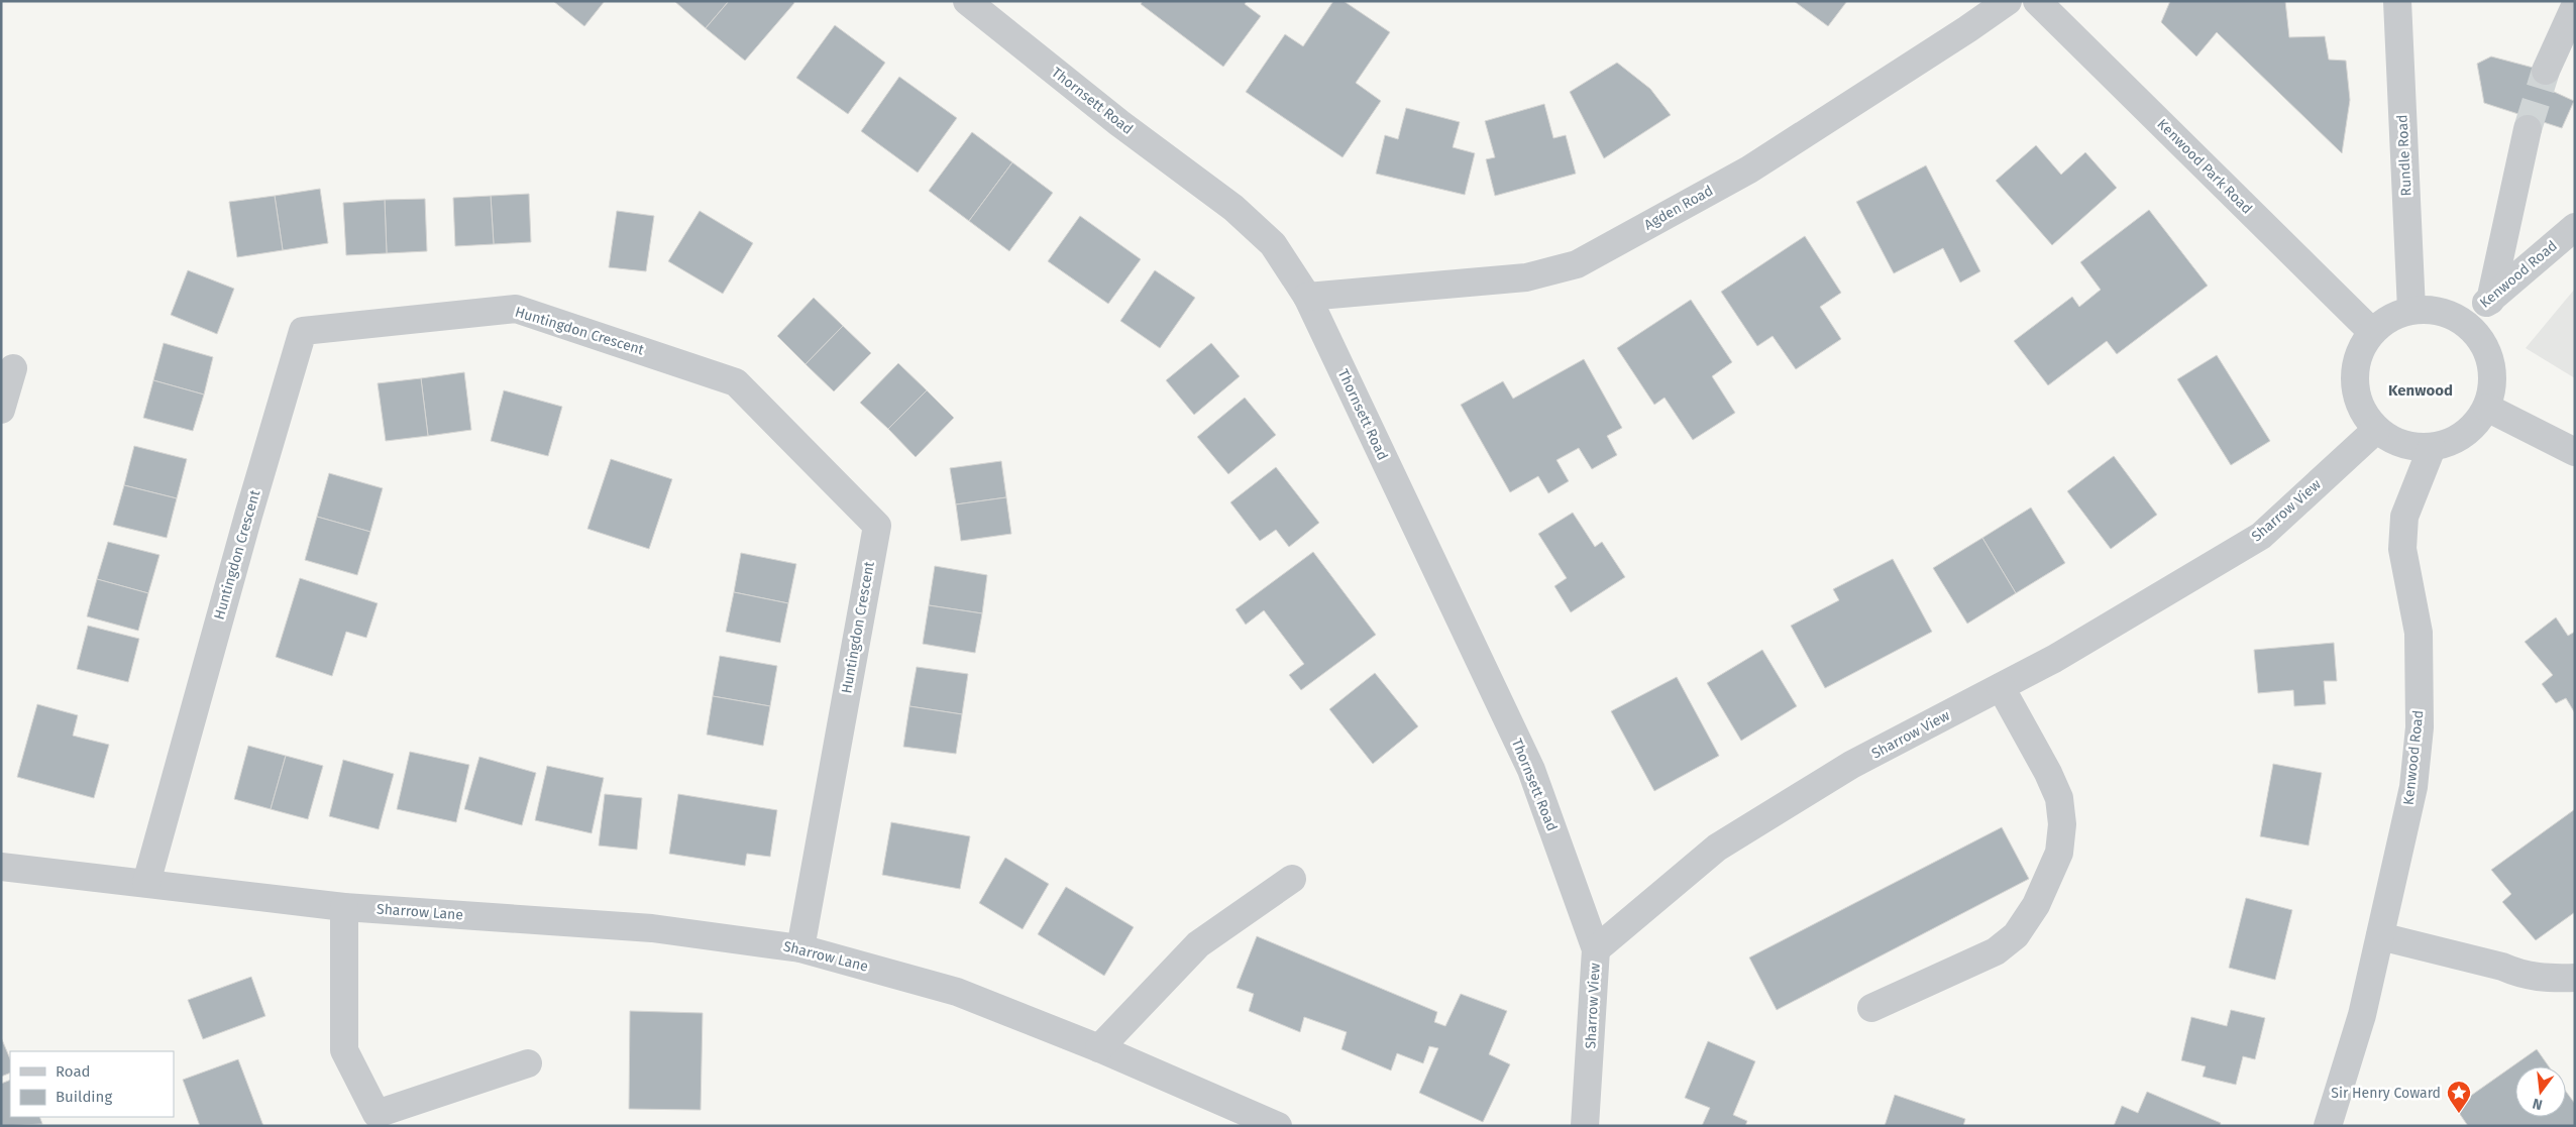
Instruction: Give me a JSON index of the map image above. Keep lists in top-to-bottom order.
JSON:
{
  "streets": {
    "street": [
      "Thornsett Road",
      "Rundle Road",
      "Kenwood Park Road",
      "Agden Road",
      "Kenwood Road",
      "Huntingdon Crescent",
      "Sharrow View",
      "Sharrow Lane"
    ]
  },
  "crossings": [
    ["Thornsett Road", "Agden Road"],
    ["Thornsett Road", "Sharrow View"],
    ["Rundle Road", "Kenwood Park Road"],
    ["Rundle Road", "Kenwood Road"],
    ["Rundle Road", "Sharrow View"],
    ["Kenwood Park Road", "Kenwood Road"],
    ["Kenwood Park Road", "Sharrow View"],
    ["Kenwood Road", "Sharrow View"],
    ["Huntingdon Crescent", "Sharrow Lane"]
  ],
  "districts": ["Kenwood"],
  "places": {
    "place": ["Sir Henry Coward"]
  },
  "legend": ["Road", "Building"],
  "north": "bottom"
}
